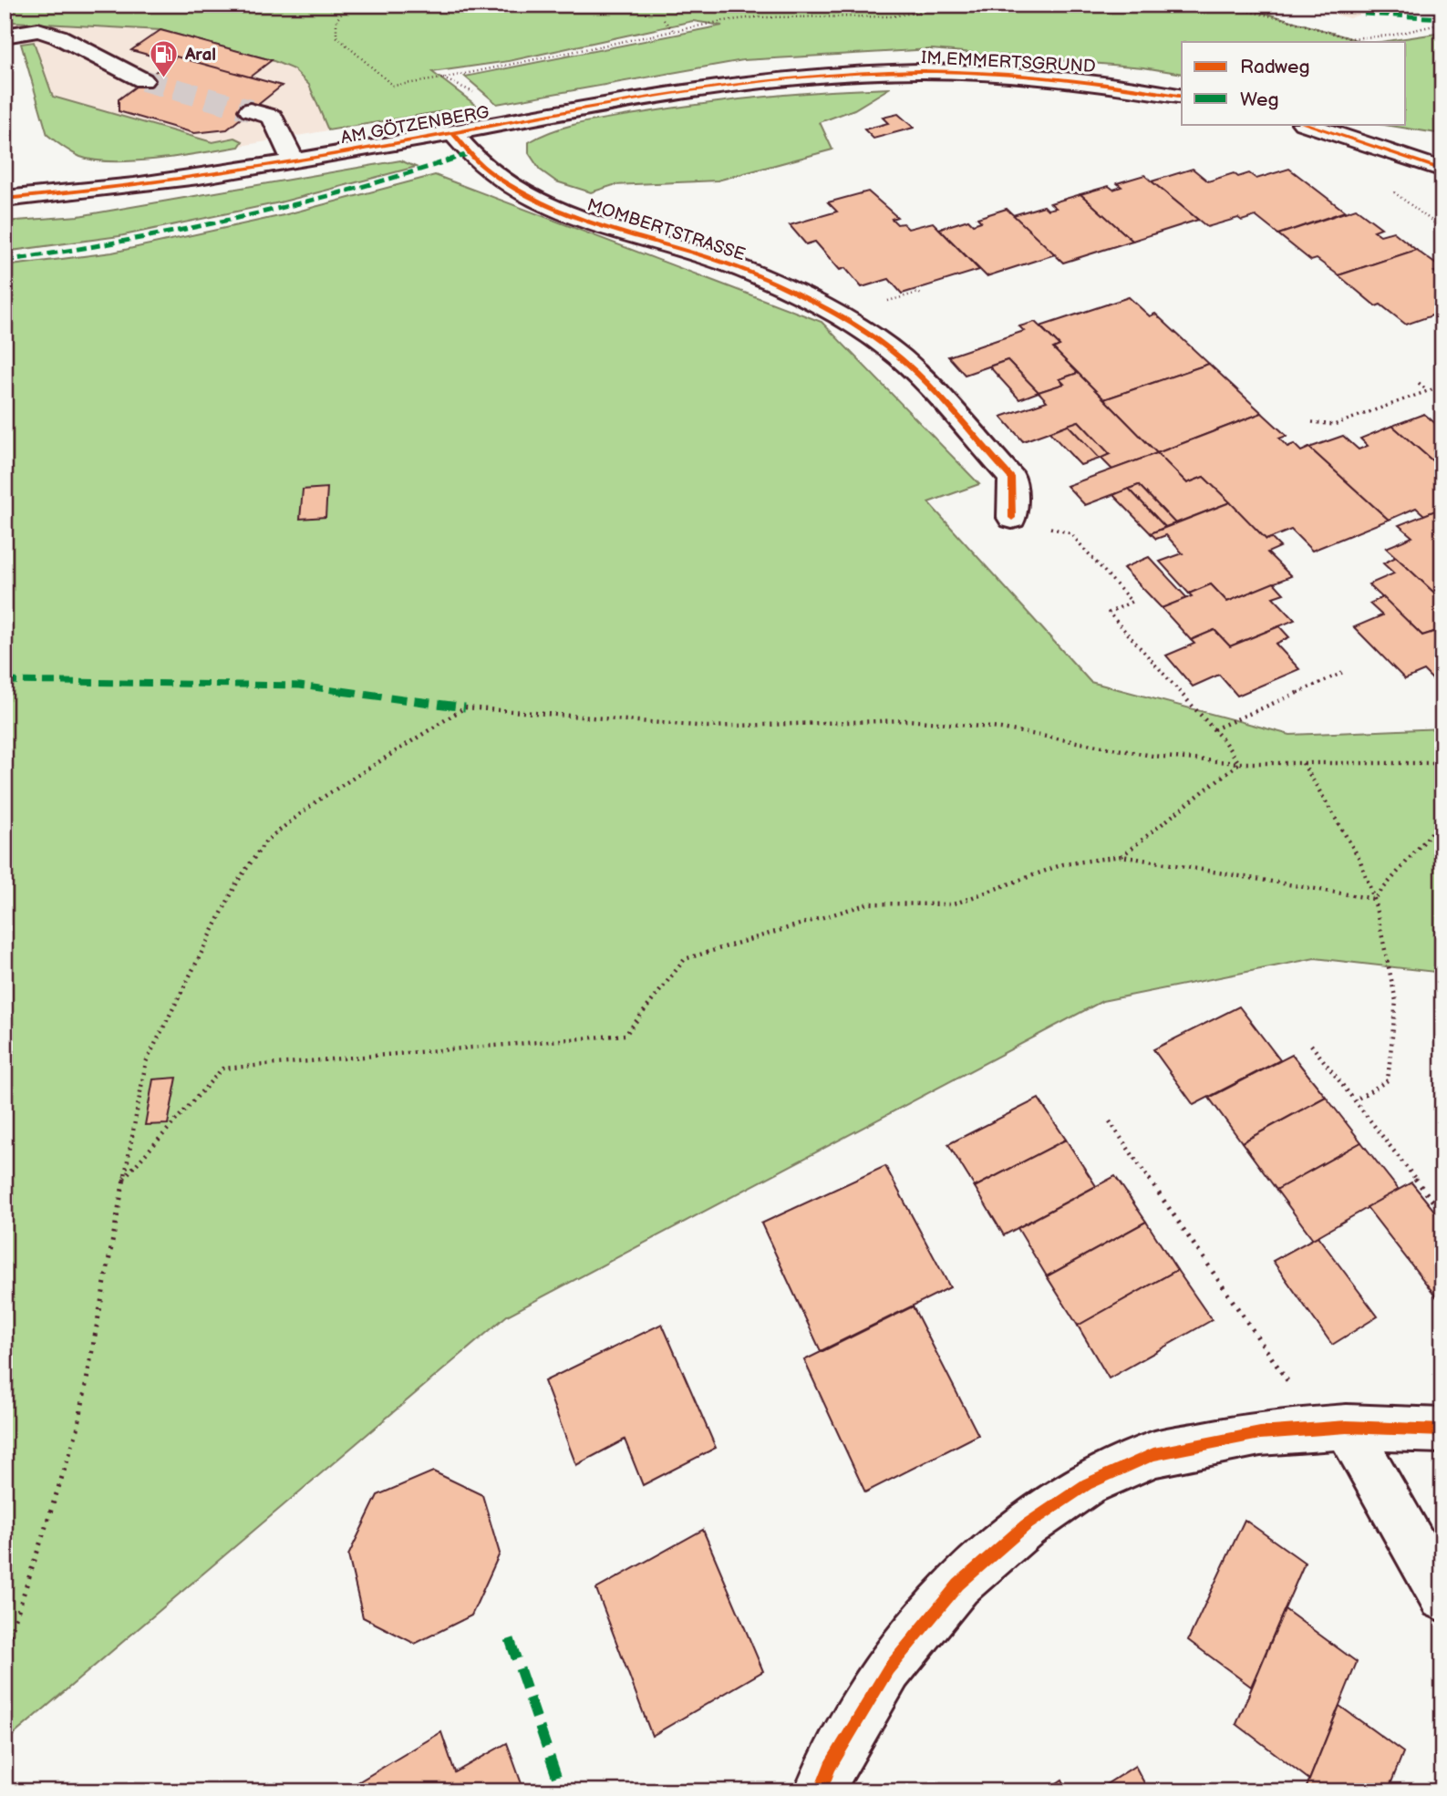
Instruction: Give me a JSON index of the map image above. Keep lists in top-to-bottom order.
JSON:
{
  "streets": {
    "street": ["IM EMMERTSGRUND", "AM GÖTZENBERG", "MOMBERTSTRASSE"]
  },
  "crossings": [
    ["IM EMMERTSGRUND", "AM GÖTZENBERG"],
    ["AM GÖTZENBERG", "MOMBERTSTRASSE"]
  ],
  "places": {
    "fuel station": ["Aral"]
  },
  "legend": ["Radweg", "Weg"]
}
